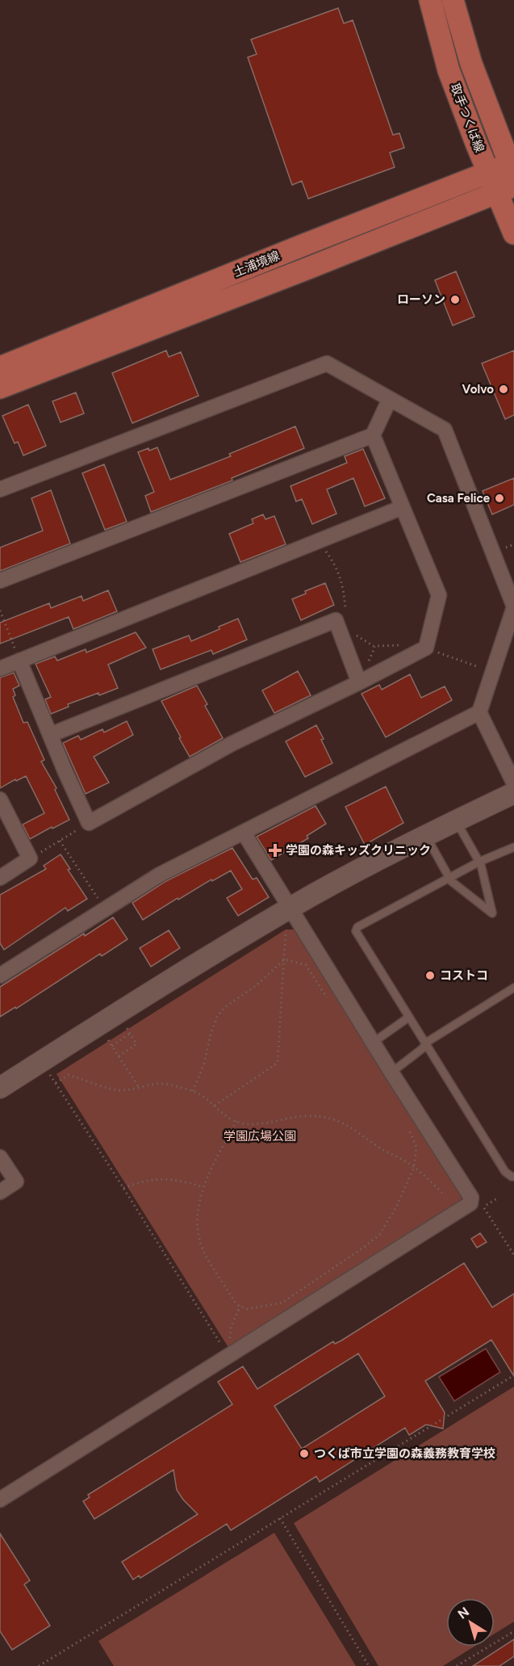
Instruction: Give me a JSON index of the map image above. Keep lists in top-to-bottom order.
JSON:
{
  "streets": {
    "main road": ["取手つくば線", "土浦境線"]
  },
  "crossings": [
    ["取手つくば線", "土浦境線"]
  ],
  "parks": ["学園広場公園"],
  "places": {
    "other": [
      "ローソン",
      "Volvo",
      "Casa Felice",
      "コストコ",
      "つくば市立学園の森義務教育学校"
    ],
    "health": ["学園の森キッズクリニック"]
  },
  "north": "top left"
}
